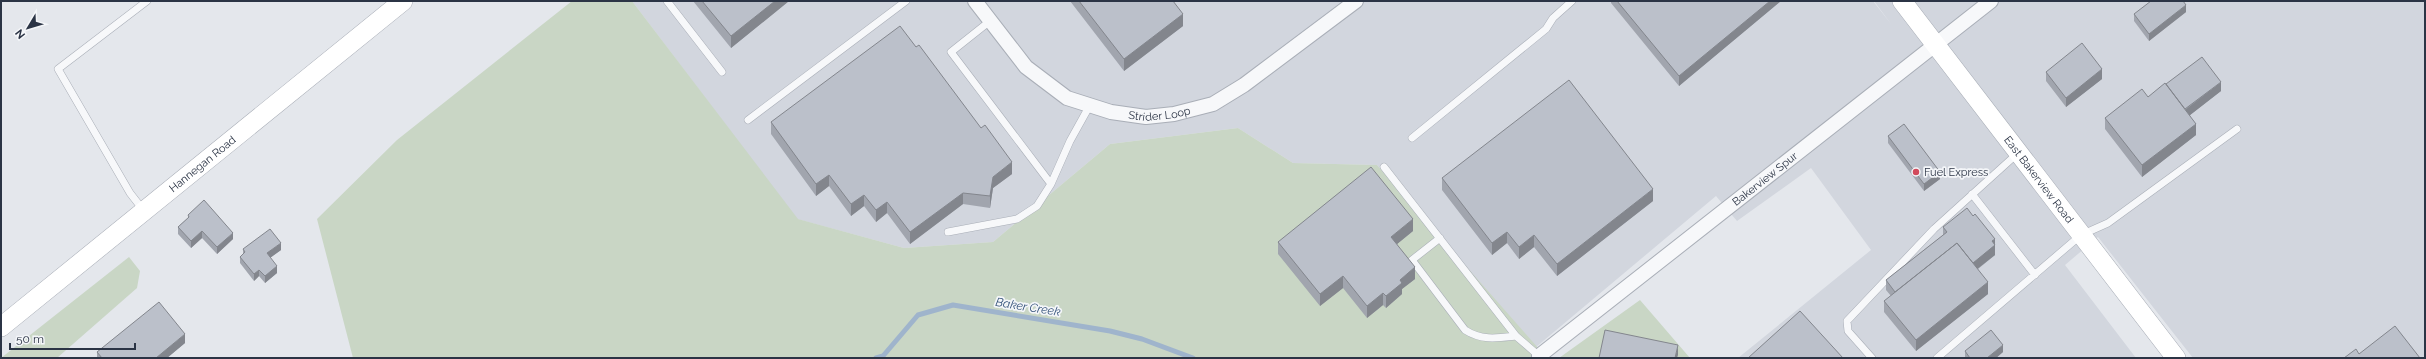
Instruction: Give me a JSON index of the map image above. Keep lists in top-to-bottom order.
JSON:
{
  "streets": {
    "main road": ["Hannegan Road", "East Bakerview Road"],
    "street": ["Strider Loop", "Bakerview Spur"]
  },
  "crossings": [
    ["Bakerview Spur", "East Bakerview Road"]
  ],
  "water": ["Baker Creek"],
  "places": ["Fuel Express"],
  "scale_bar": "50 m",
  "north": "bottom left"
}
